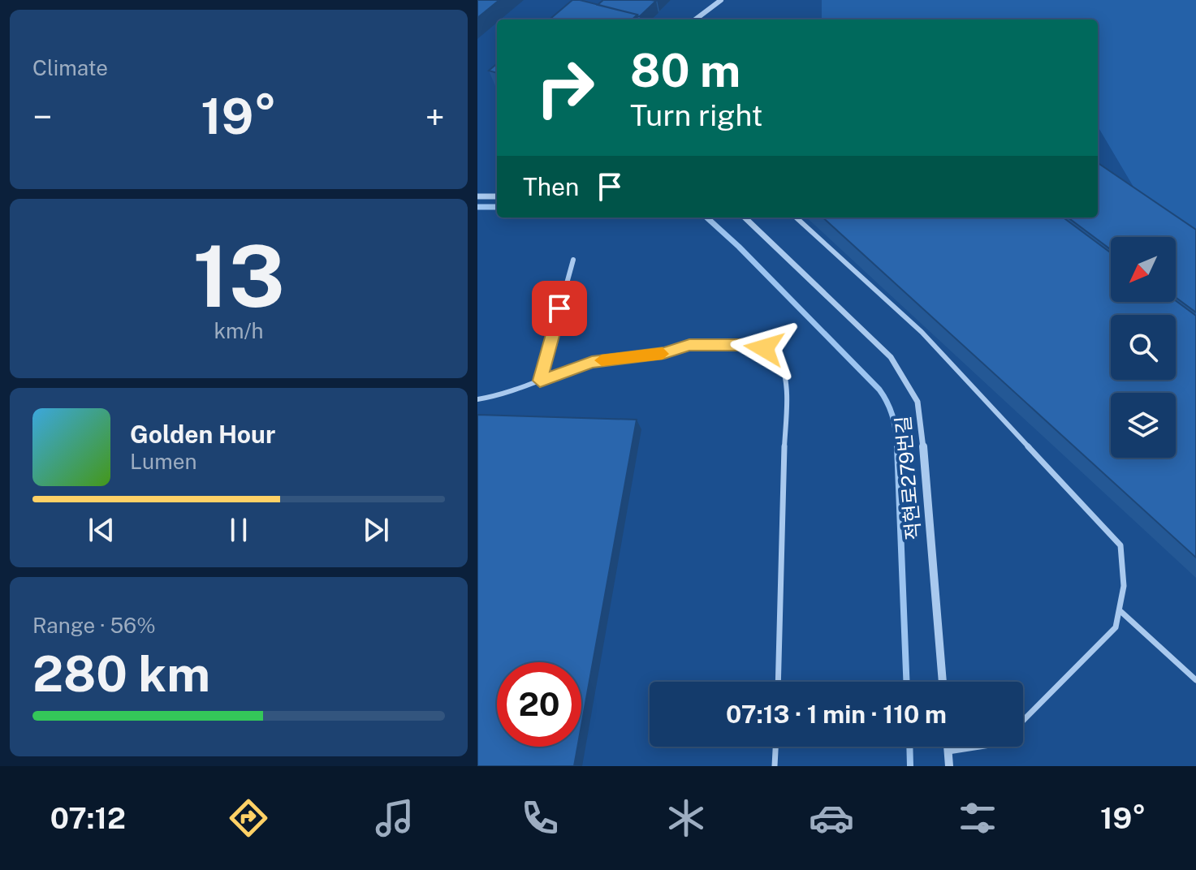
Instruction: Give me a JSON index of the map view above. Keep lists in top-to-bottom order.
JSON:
{
  "streets": {
    "street": ["적현로279번길"]
  },
  "north": "bottom left",
  "page": {
    "tile": [
      "Climate",
      ["13", "km/h"],
      ["Range · 56%", "280 km"]
    ],
    "turn": ["80 m", "Turn right"],
    "heat": ["−", "19°", "+"],
    "then": "Then",
    "song": ["Golden Hour", "Lumen"],
    "limit": "20",
    "trip": "07:13 · 1 min · 110 m",
    "tabs": ["07:12", "19°"]
  }
}
